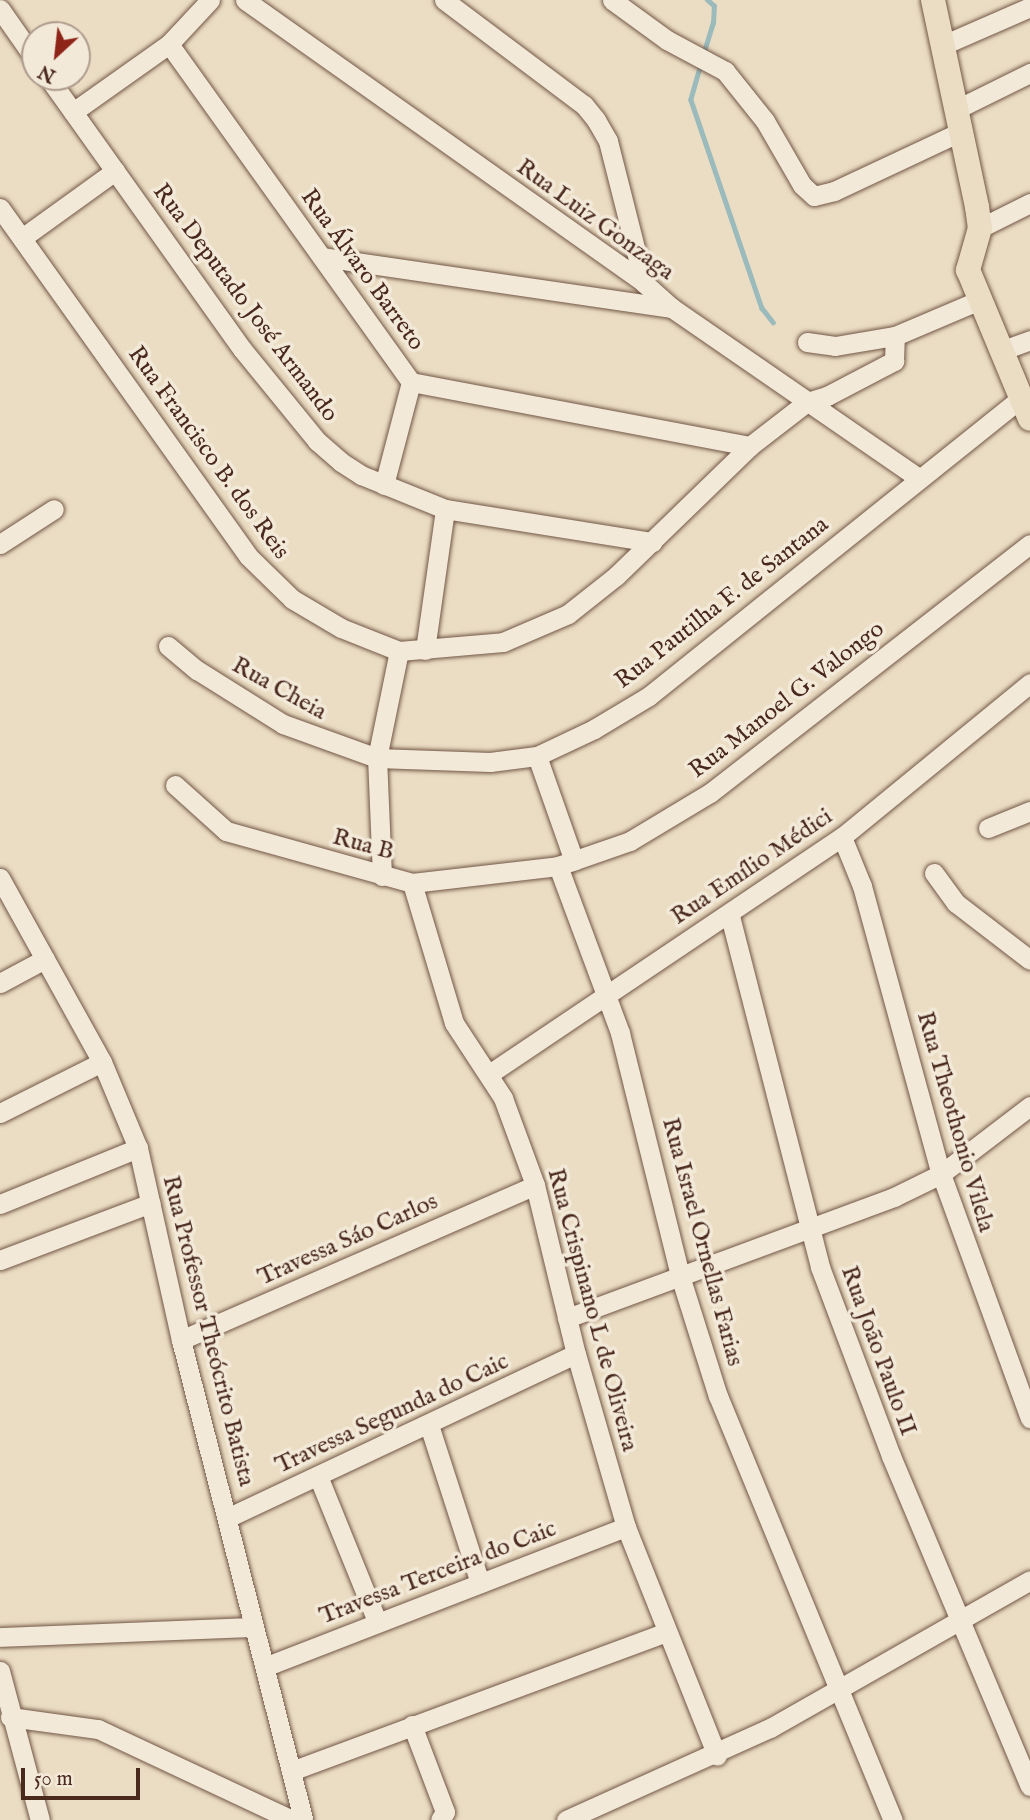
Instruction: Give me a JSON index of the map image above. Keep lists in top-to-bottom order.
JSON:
{
  "streets": {
    "street": [
      "Rua Luiz Gonzaga",
      "Rua Álvaro Barreto",
      "Rua Deputado José Armando",
      "Rua Francisco B. dos Reis",
      "Rua Pautilha F. de Santana",
      "Rua Cheia",
      "Rua Manoel G. Valongo",
      "Rua B",
      "Rua Emílio Médici",
      "Rua Theothonio Vilela",
      "Travessa Sáo Carlos",
      "Rua Israel Ornellas Farias",
      "Rua Crispinano L de Oliveira",
      "Rua Professor Theócrito Batista",
      "Rua João Paulo II",
      "Travessa Segunda do Caic",
      "Travessa Terceira do Caic"
    ]
  },
  "crossings": [
    ["Rua Luiz Gonzaga", "Rua Francisco B. dos Reis"],
    ["Rua Luiz Gonzaga", "Rua Pautilha F. de Santana"],
    ["Rua Álvaro Barreto", "Rua Francisco B. dos Reis"],
    ["Rua Deputado José Armando", "Rua Francisco B. dos Reis"],
    ["Rua Pautilha F. de Santana", "Rua Cheia"],
    ["Rua Pautilha F. de Santana", "Rua Israel Ornellas Farias"],
    ["Rua Manoel G. Valongo", "Rua B"],
    ["Rua Manoel G. Valongo", "Rua Israel Ornellas Farias"],
    ["Rua B", "Rua Israel Ornellas Farias"],
    ["Rua B", "Rua Crispinano L de Oliveira"],
    ["Rua Emílio Médici", "Rua Theothonio Vilela"],
    ["Rua Emílio Médici", "Rua Israel Ornellas Farias"],
    ["Rua Emílio Médici", "Rua Crispinano L de Oliveira"],
    ["Rua Emílio Médici", "Rua João Paulo II"],
    ["Travessa Sáo Carlos", "Rua Crispinano L de Oliveira"],
    ["Travessa Sáo Carlos", "Rua Professor Theócrito Batista"],
    ["Rua Crispinano L de Oliveira", "Travessa Segunda do Caic"],
    ["Rua Crispinano L de Oliveira", "Travessa Terceira do Caic"],
    ["Rua Professor Theócrito Batista", "Travessa Segunda do Caic"],
    ["Rua Professor Theócrito Batista", "Travessa Terceira do Caic"]
  ],
  "scale_bar": "50 m",
  "north": "bottom left"
}
